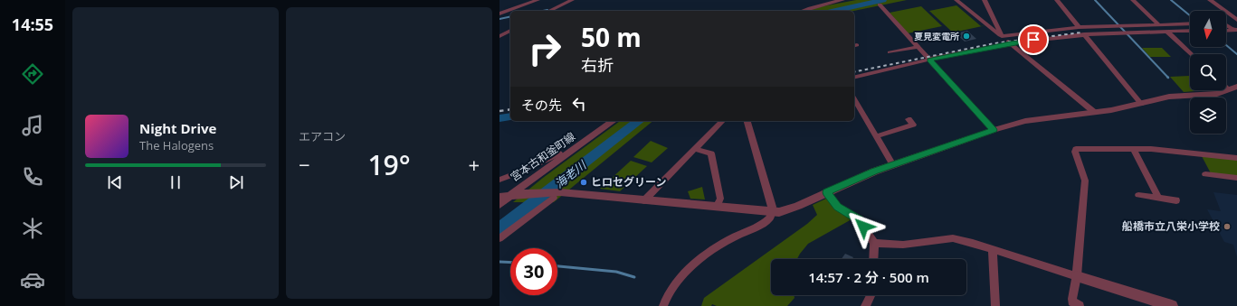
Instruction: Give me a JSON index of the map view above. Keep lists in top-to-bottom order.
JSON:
{
  "streets": {
    "street": ["宮本古和釜町線"]
  },
  "water": ["海老川"],
  "places": ["夏見変電所", "ヒロセグリーン", "船橋市立八栄小学校"],
  "north": "bottom",
  "page": {
    "tabs": "14:55",
    "tile": "エアコン",
    "turn": ["50 m", "右折"],
    "then": "その先",
    "song": ["Night Drive", "The Halogens"],
    "heat": ["−", "19°", "+"],
    "limit": "30",
    "trip": "14:57 · 2 分 · 500 m"
  }
}
